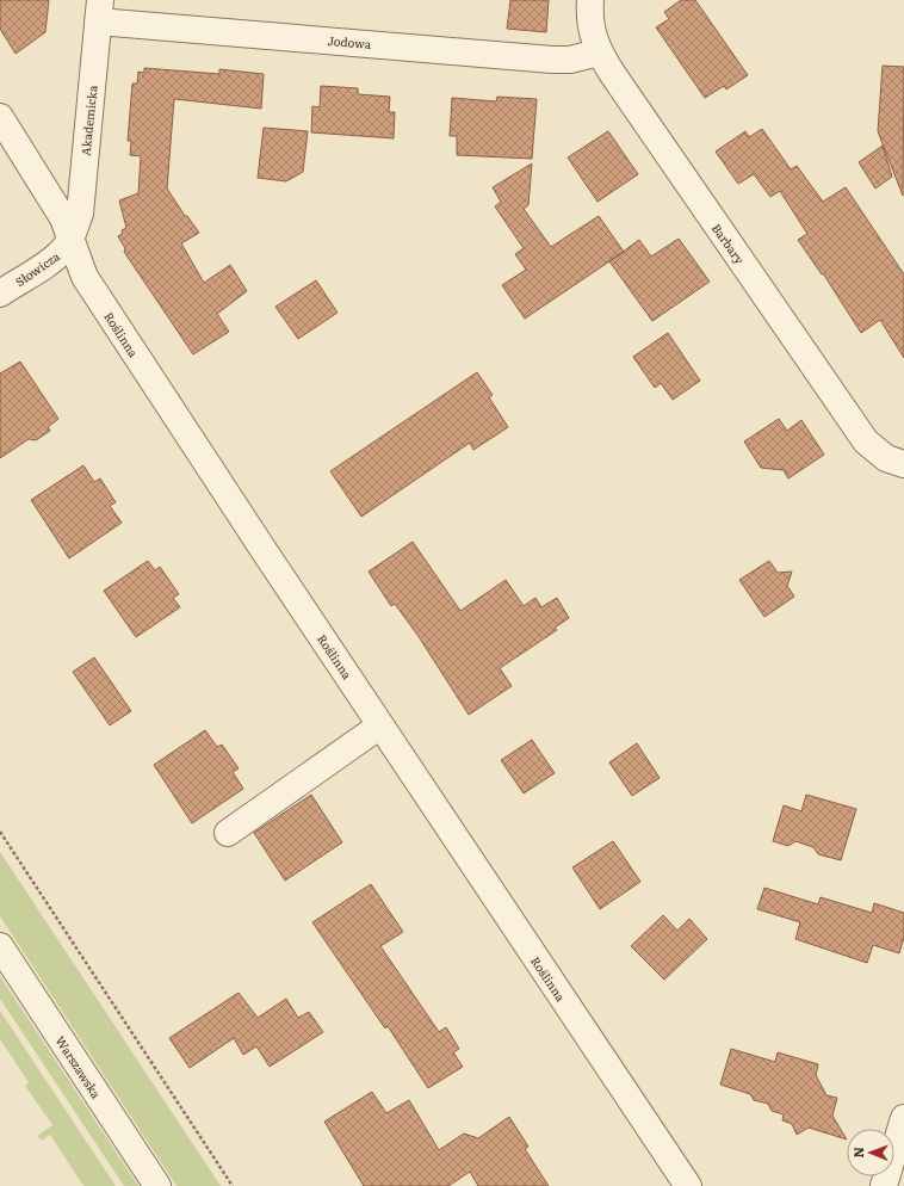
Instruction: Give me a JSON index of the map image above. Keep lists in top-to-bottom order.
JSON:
{
  "streets": {
    "street": [
      "Jodowa",
      "Akademicka",
      "Barbary",
      "Słowicza",
      "Roślinna",
      "Warszawska"
    ]
  },
  "crossings": [
    ["Jodowa", "Akademicka"],
    ["Jodowa", "Barbary"],
    ["Akademicka", "Słowicza"],
    ["Akademicka", "Roślinna"],
    ["Słowicza", "Roślinna"]
  ],
  "north": "left"
}
